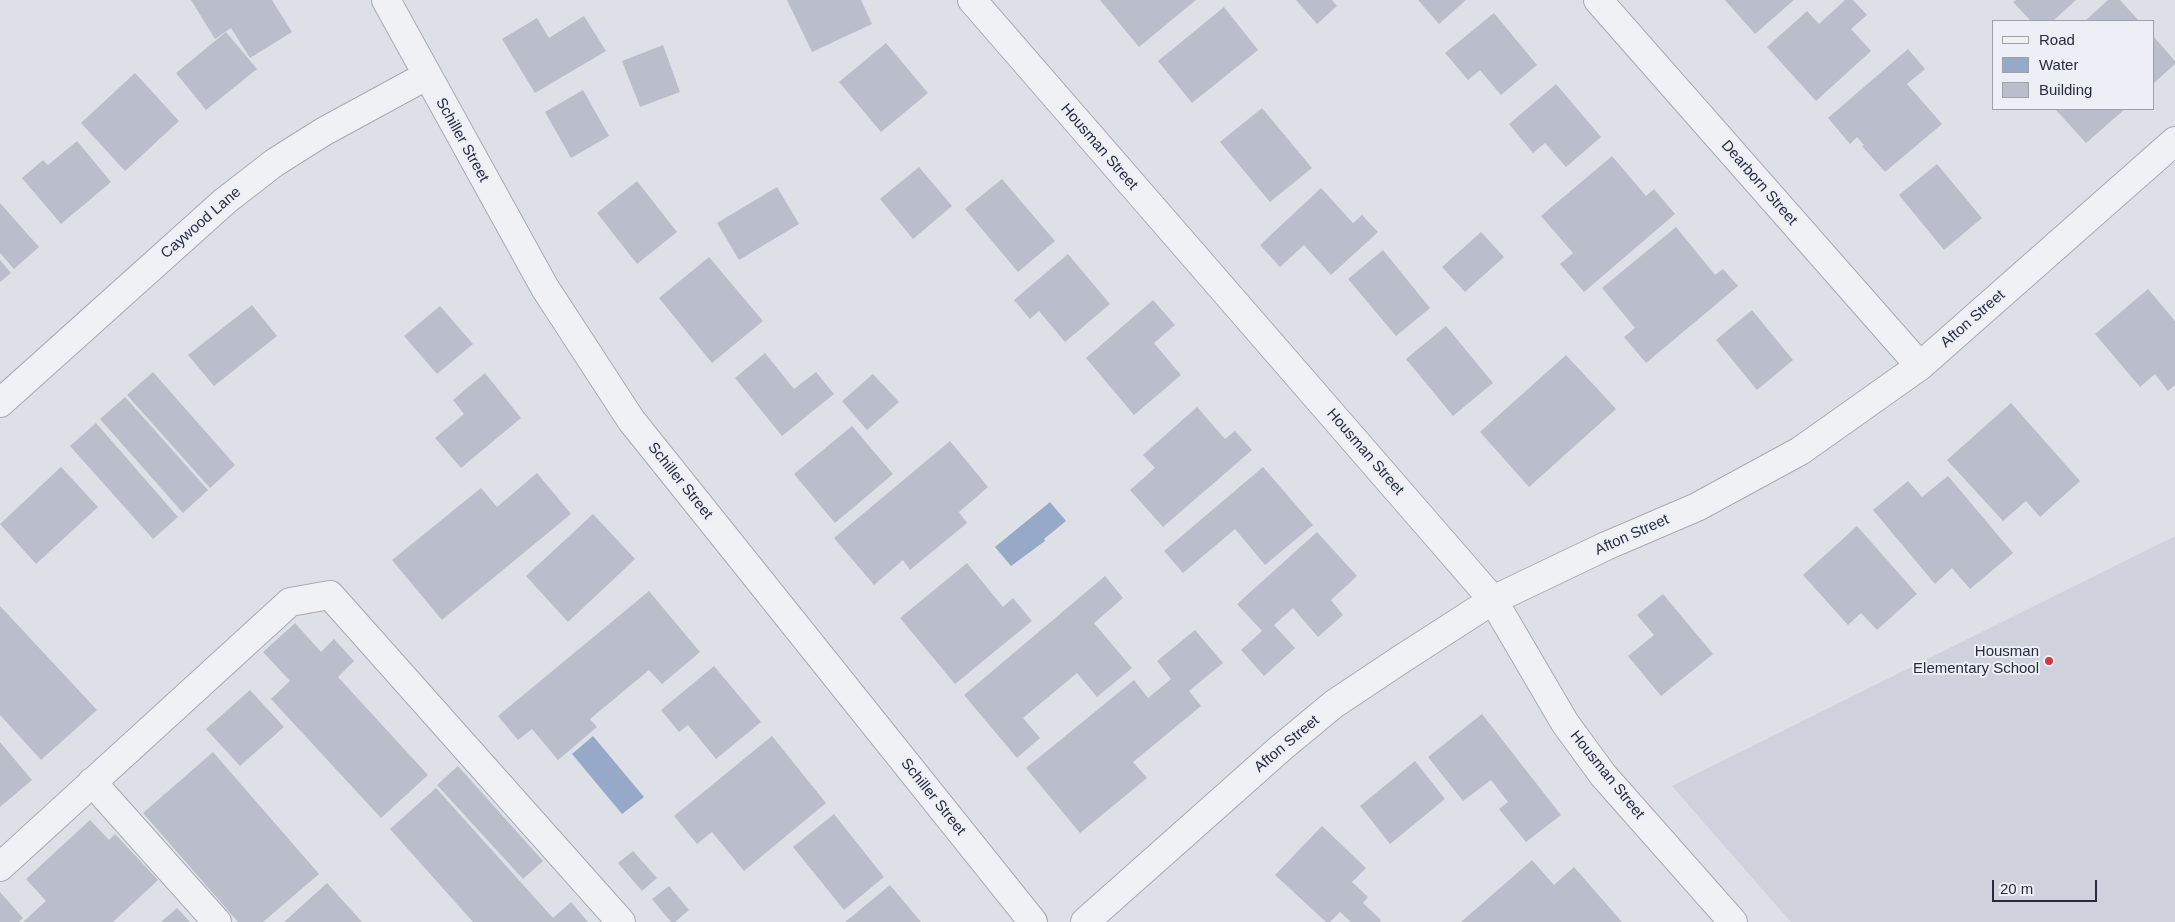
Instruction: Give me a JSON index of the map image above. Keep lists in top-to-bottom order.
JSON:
{
  "streets": {
    "street": [
      "Schiller Street",
      "Housman Street",
      "Dearborn Street",
      "Caywood Lane",
      "Afton Street"
    ]
  },
  "crossings": [
    ["Schiller Street", "Caywood Lane"],
    ["Housman Street", "Afton Street"],
    ["Dearborn Street", "Afton Street"]
  ],
  "places": ["Housman Elementary School"],
  "legend": ["Road", "Water", "Building"],
  "scale_bar": "20 m"
}
